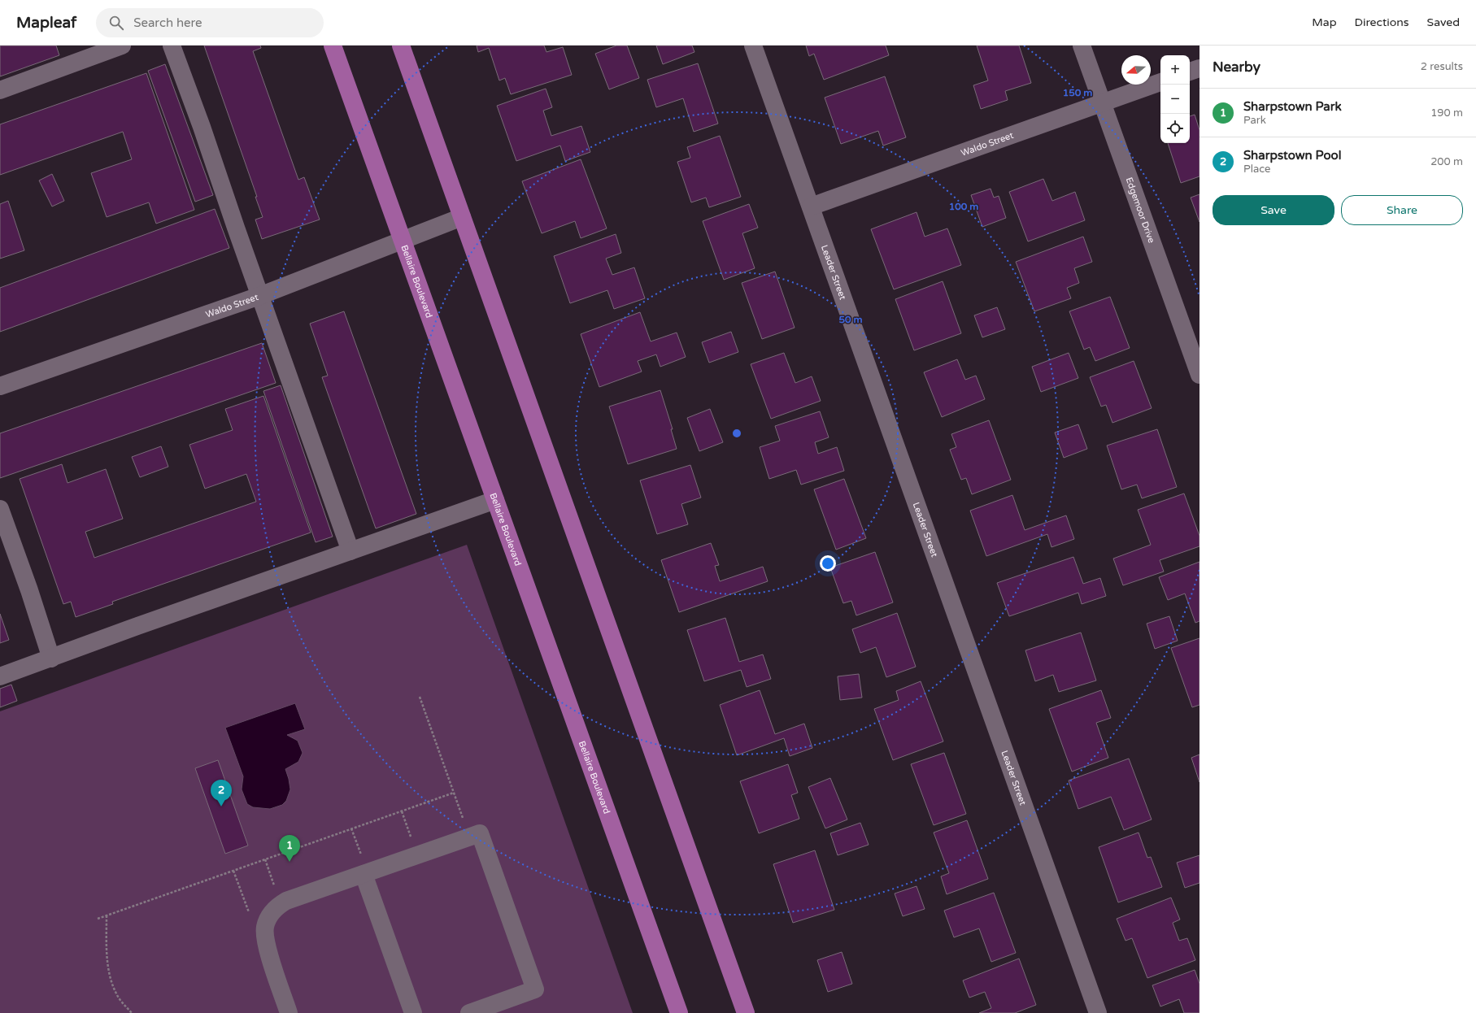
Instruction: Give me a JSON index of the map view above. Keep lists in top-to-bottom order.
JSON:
{
  "streets": {
    "main road": ["Bellaire Boulevard"],
    "street": ["Waldo Street", "Edgemoor Drive", "Leader Street"]
  },
  "crossings": [
    ["Waldo Street", "Edgemoor Drive"],
    ["Waldo Street", "Leader Street"],
    ["Waldo Street", "Bellaire Boulevard"]
  ],
  "north": "left",
  "page": {
    "header": "Mapleaf",
    "search": "Search here",
    "nav": ["Map", "Directions", "Saved"],
    "heading": ["Nearby", "2 results"],
    "map_buttons": ["+", "−"],
    "list": [
      {
        "mark": "1",
        "name": "Sharpstown Park",
        "note": "Park",
        "value": "190 m"
      },
      {
        "mark": "2",
        "name": "Sharpstown Pool",
        "note": "Place",
        "value": "200 m"
      }
    ],
    "buttons": ["Save", "Share"],
    "pins": ["2", "1"]
  },
  "rings": ["150 m", "100 m", "50 m"]
}
